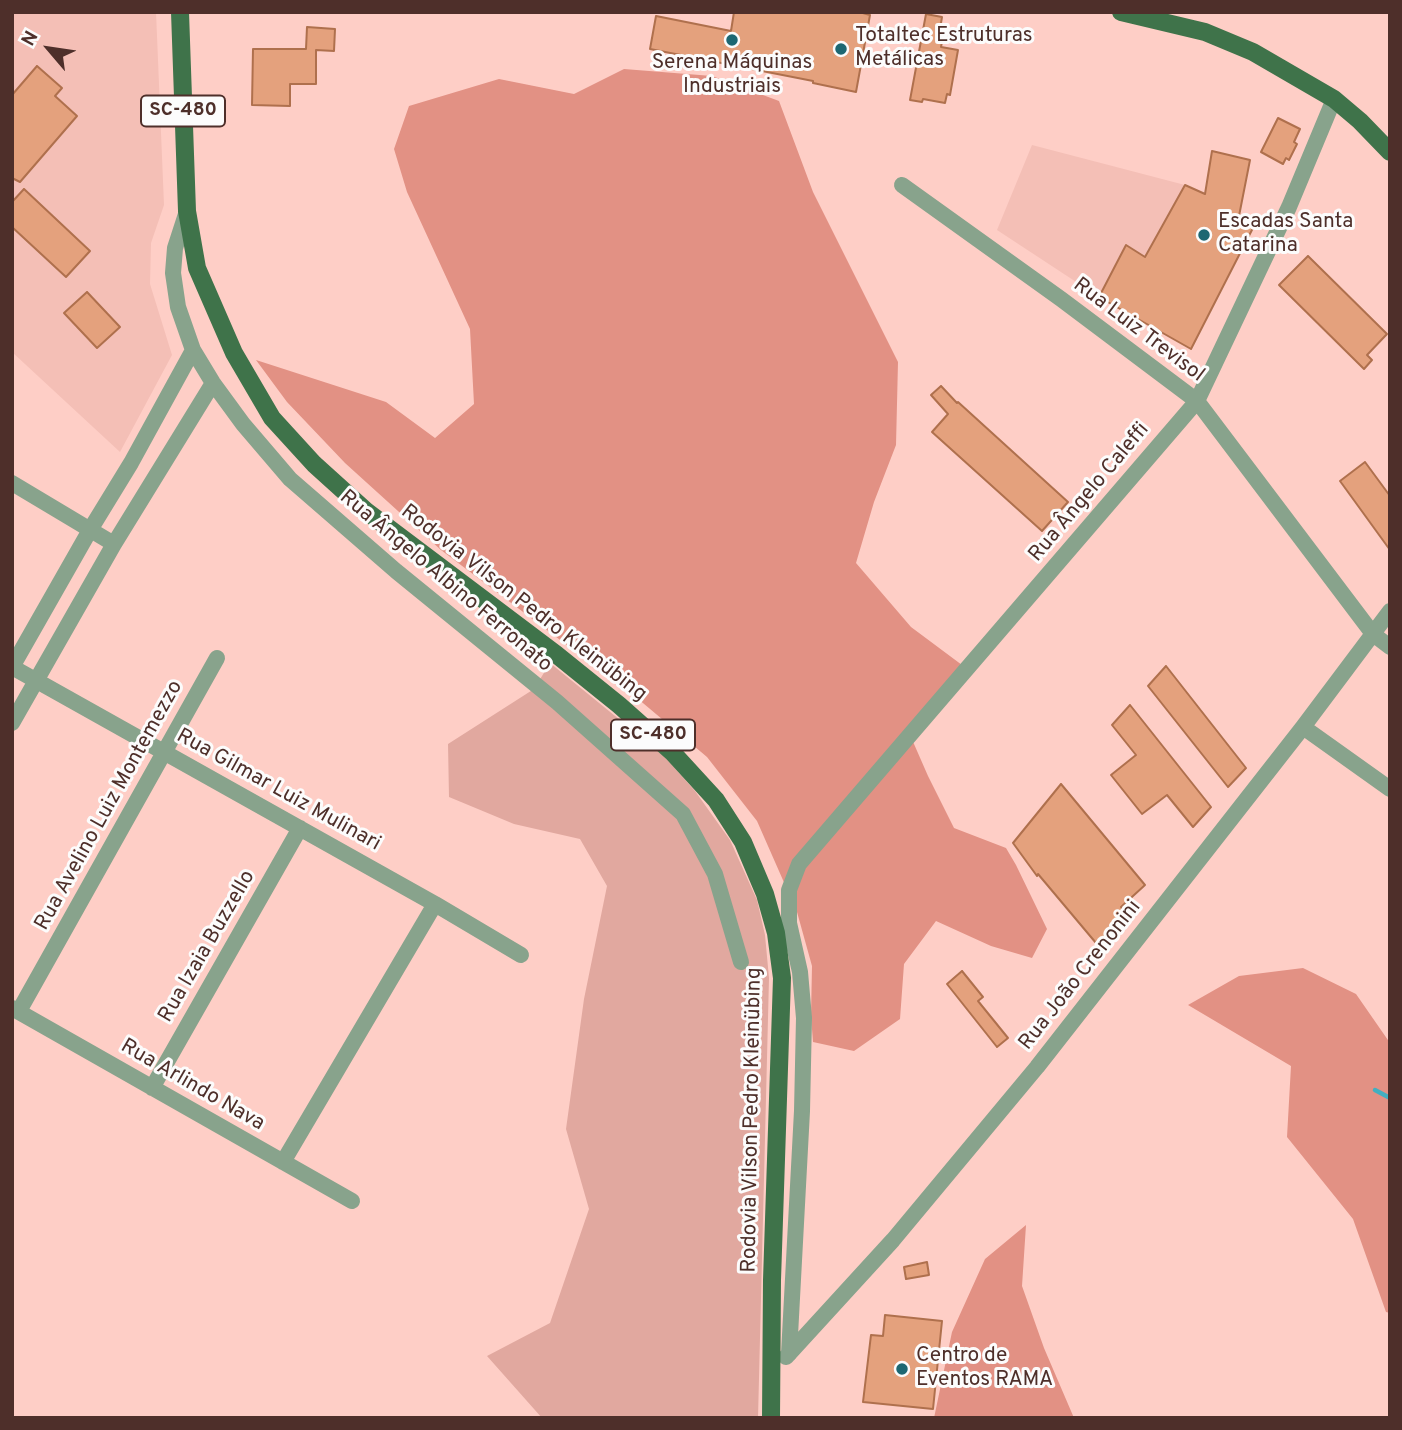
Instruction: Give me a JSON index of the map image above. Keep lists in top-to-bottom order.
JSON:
{
  "streets": {
    "main road": ["SC-480", "Rodovia Vilson Pedro Kleinübing"],
    "street": [
      "Rua Luiz Trevisol",
      "Rua Ângelo Caleffi",
      "Rua Ângelo Albino Ferronato",
      "Rua Gilmar Luiz Mulinari",
      "Rua Avelino Luiz Montemezzo",
      "Rua Izaia Buzzello",
      "Rua João Crenonini",
      "Rua Arlindo Nava"
    ]
  },
  "crossings": [
    ["Rua Luiz Trevisol", "Rua Ângelo Caleffi"],
    ["Rua Luiz Trevisol", "Rua João Crenonini"],
    ["Rua Ângelo Caleffi", "Rua João Crenonini"],
    ["Rua Ângelo Albino Ferronato", "Rodovia Vilson Pedro Kleinübing"],
    ["Rodovia Vilson Pedro Kleinübing", "Rua João Crenonini"],
    ["Rua Gilmar Luiz Mulinari", "Rua Avelino Luiz Montemezzo"],
    ["Rua Gilmar Luiz Mulinari", "Rua Izaia Buzzello"],
    ["Rua Avelino Luiz Montemezzo", "Rua Arlindo Nava"],
    ["Rua Izaia Buzzello", "Rua Arlindo Nava"]
  ],
  "places": [
    "Serena Máquinas Industriais",
    "Totaltec Estruturas Metálicas",
    "Escadas Santa Catarina",
    "Centro de Eventos RAMA"
  ],
  "north": "top left"
}
